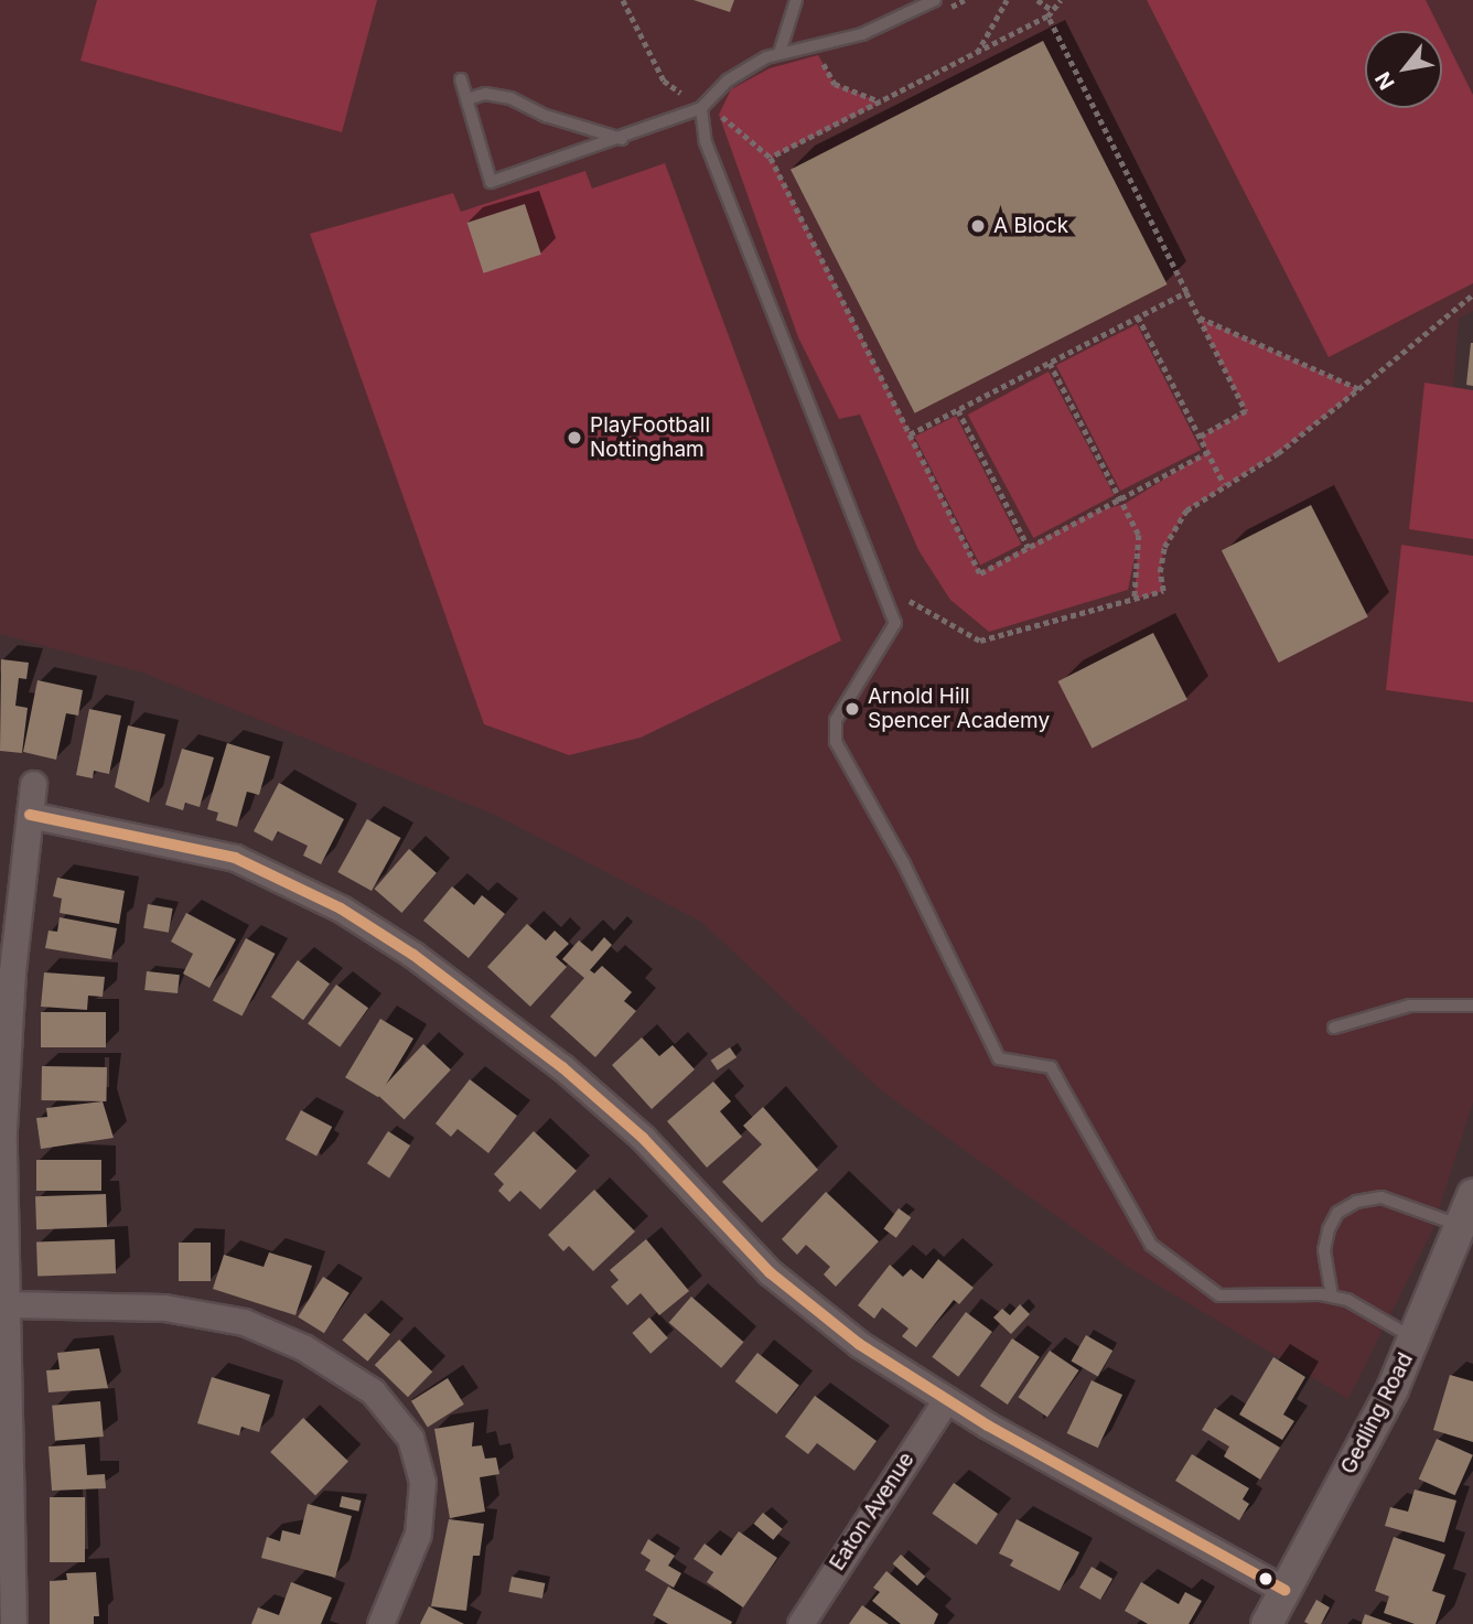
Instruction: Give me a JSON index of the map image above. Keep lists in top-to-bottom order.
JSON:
{
  "streets": {
    "street": ["Gedling Road", "Eaton Avenue"]
  },
  "places": ["A Block", "PlayFootball Nottingham", "Arnold Hill Spencer Academy"],
  "north": "bottom left"
}
